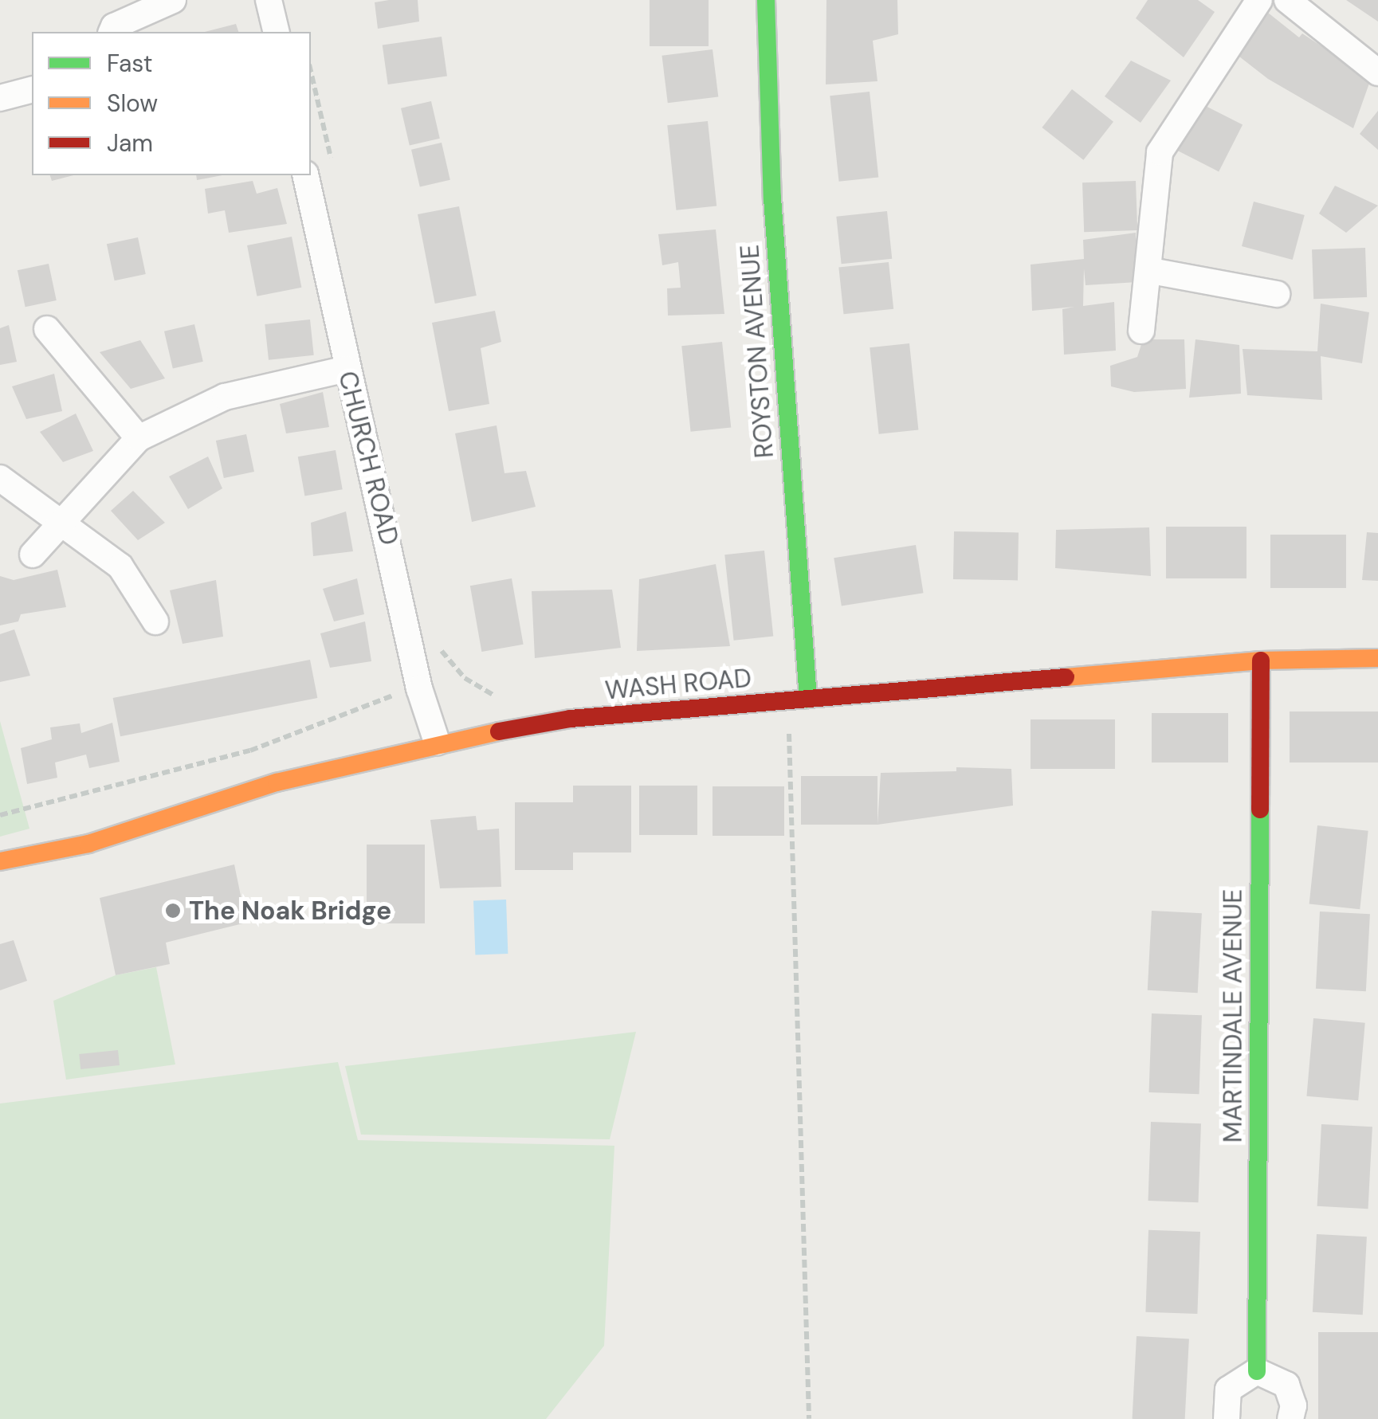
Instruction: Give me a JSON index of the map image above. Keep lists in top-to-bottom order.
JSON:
{
  "streets": {
    "street": [
      "ROYSTON AVENUE",
      "CHURCH ROAD",
      "WASH ROAD",
      "MARTINDALE AVENUE"
    ]
  },
  "crossings": [
    ["ROYSTON AVENUE", "WASH ROAD"],
    ["CHURCH ROAD", "WASH ROAD"],
    ["WASH ROAD", "MARTINDALE AVENUE"]
  ],
  "places": ["The Noak Bridge"],
  "legend": ["Fast", "Slow", "Jam"]
}
